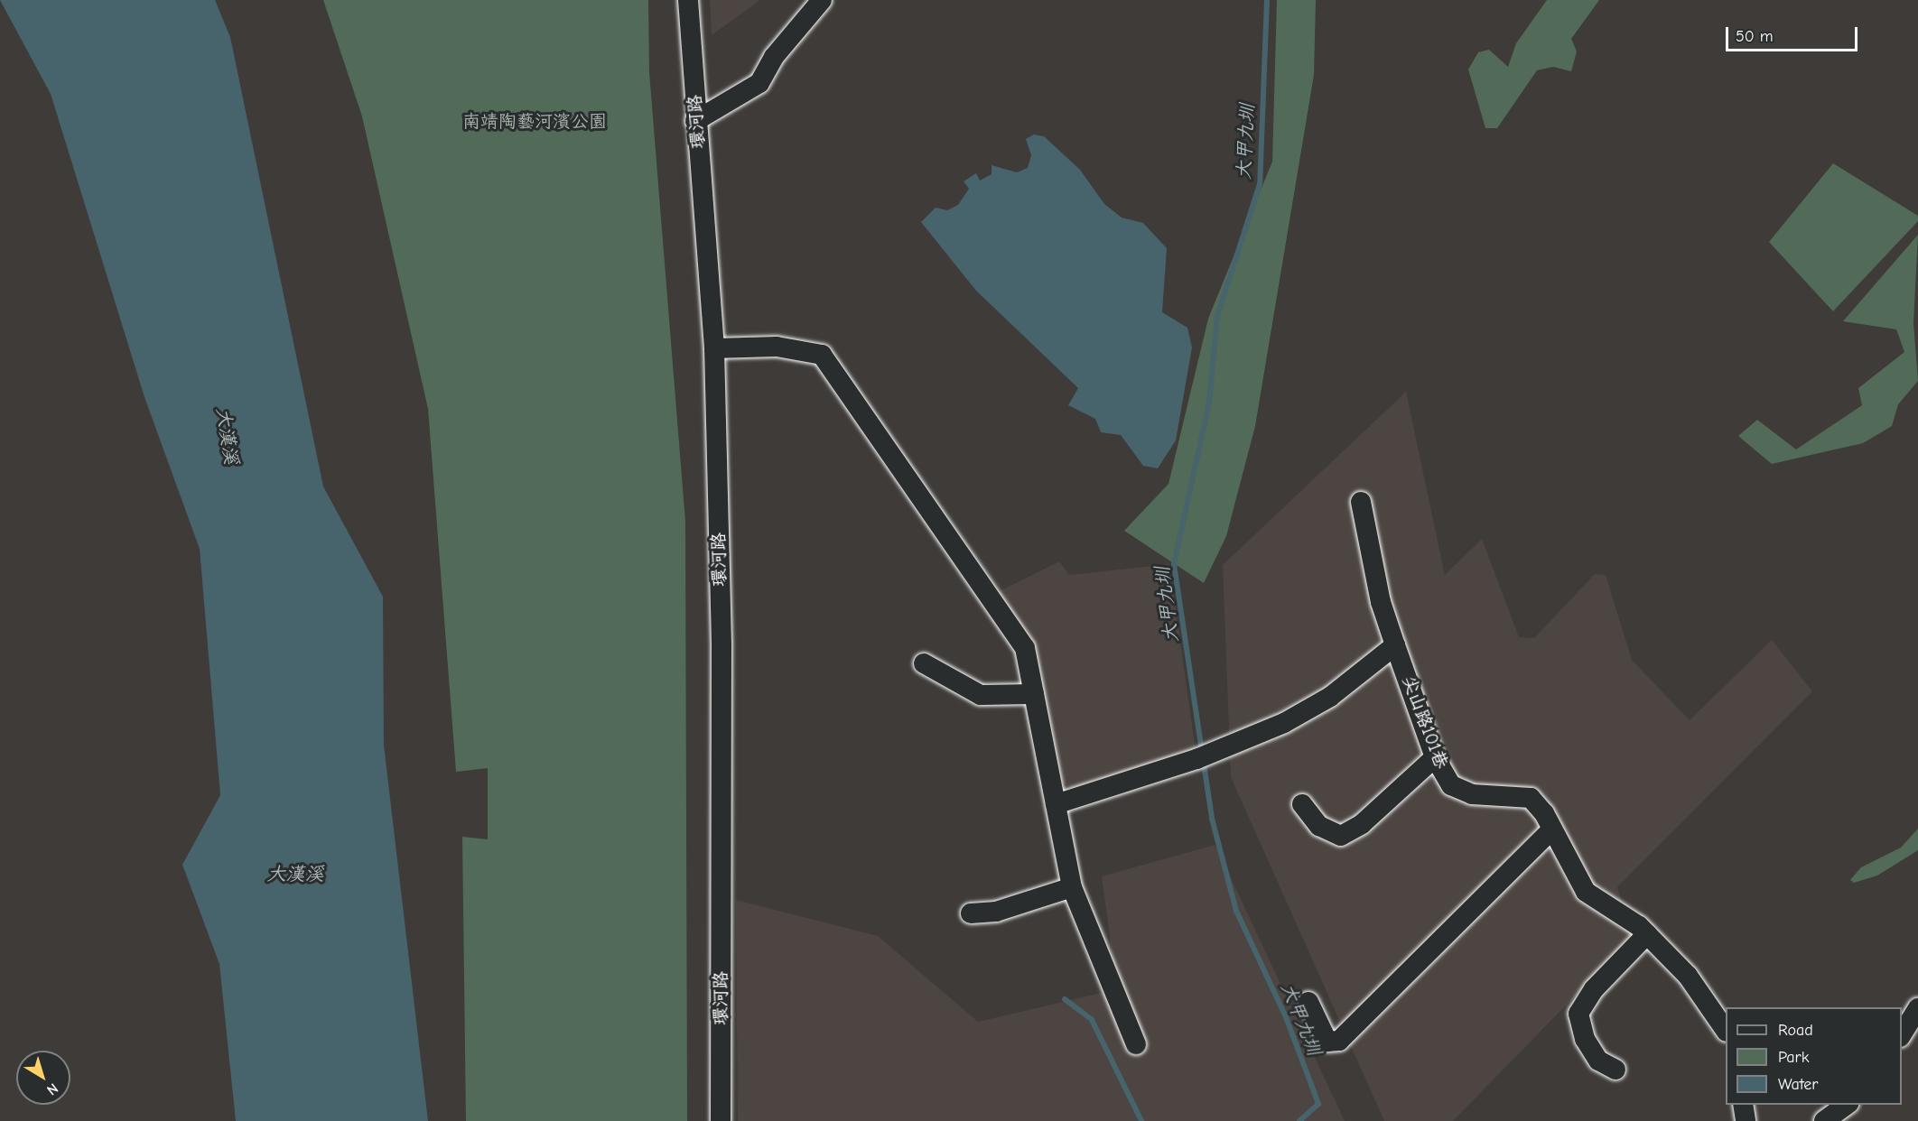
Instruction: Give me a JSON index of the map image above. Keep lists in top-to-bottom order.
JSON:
{
  "streets": {
    "street": ["環河路", "尖山路101巷"]
  },
  "water": ["大甲九圳", "大漢溪"],
  "parks": ["南靖陶藝河濱公園"],
  "legend": ["Road", "Park", "Water"],
  "scale_bar": "50 m",
  "north": "bottom right"
}
